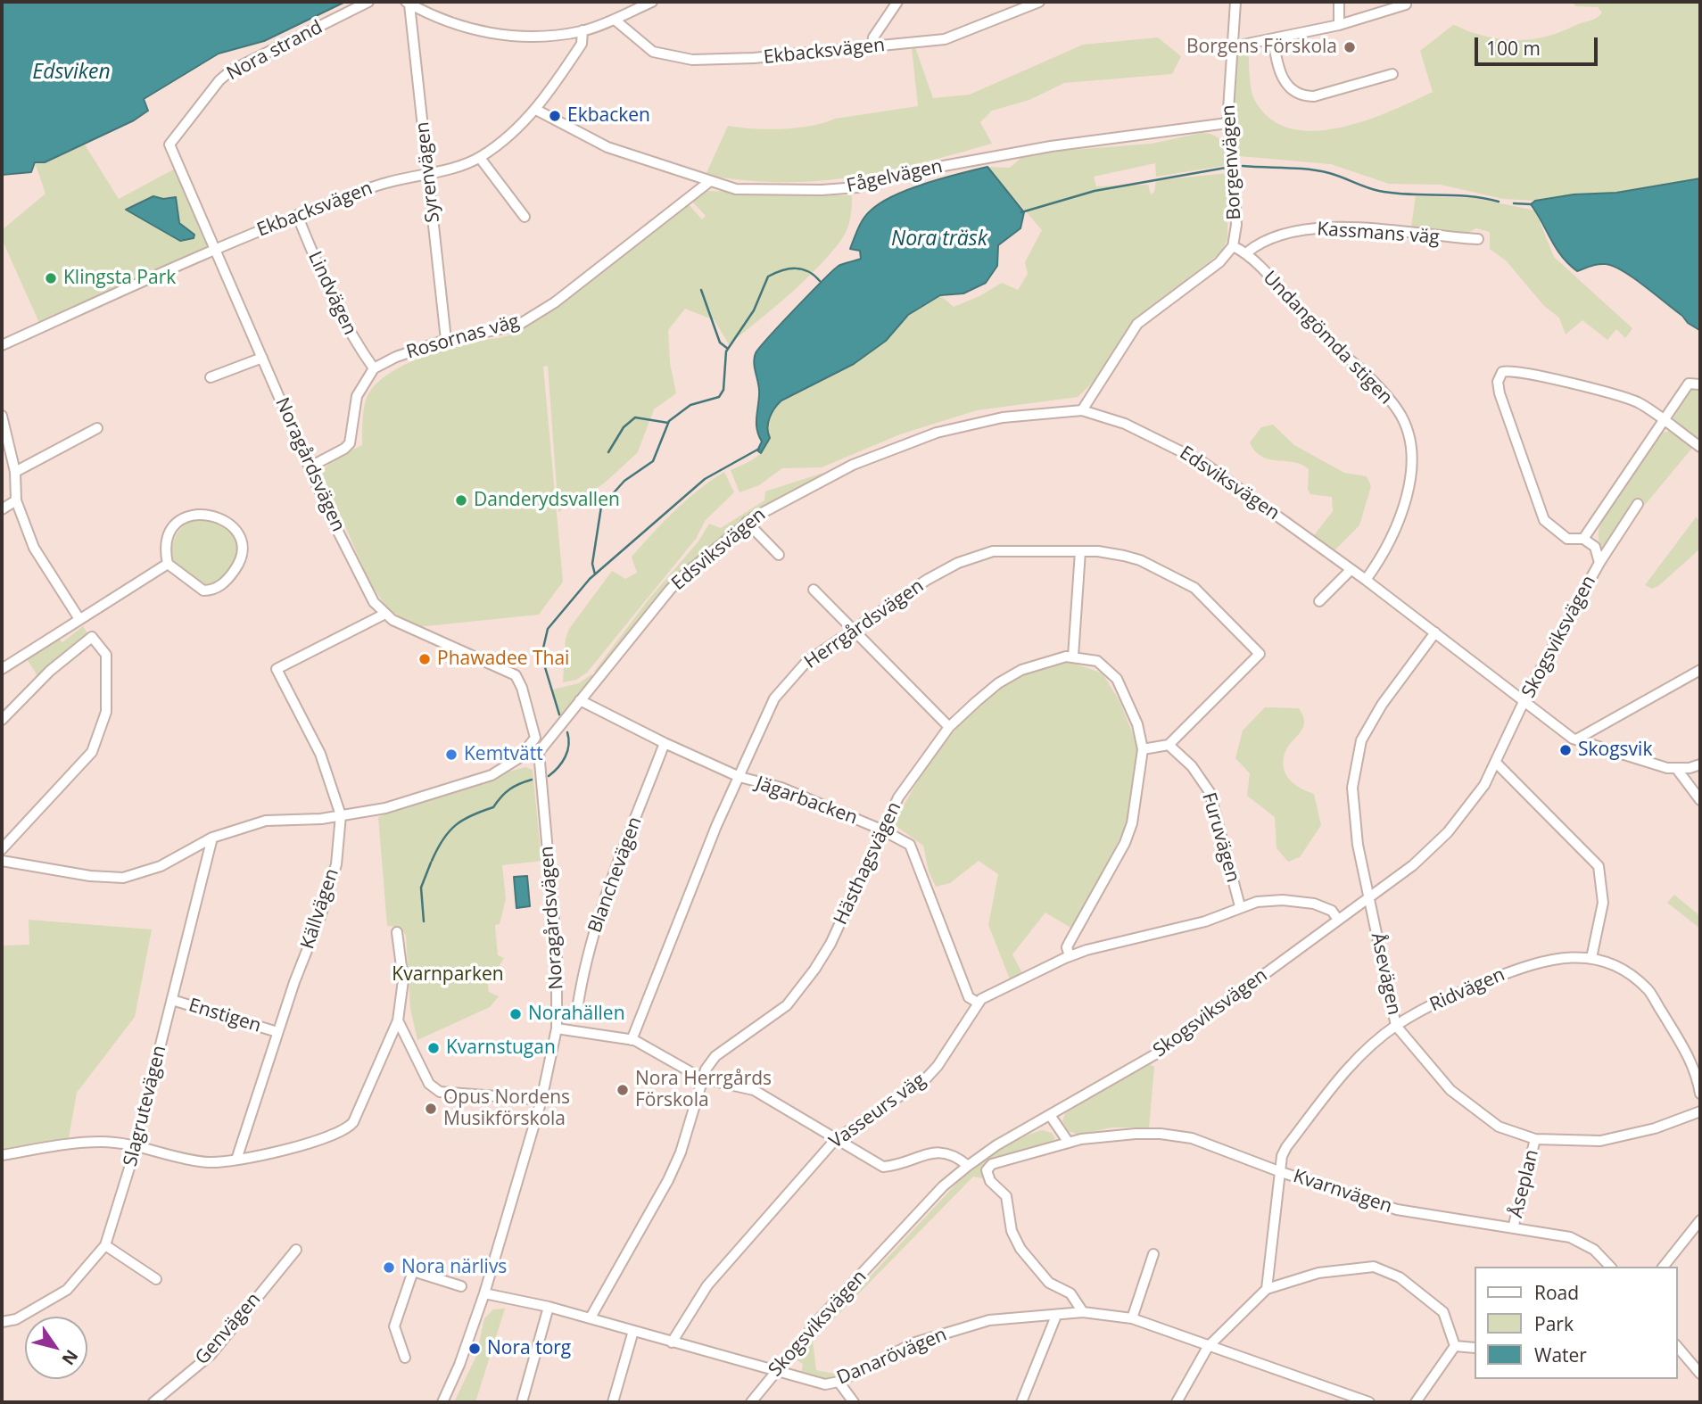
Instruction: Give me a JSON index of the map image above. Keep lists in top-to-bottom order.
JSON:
{
  "streets": {
    "street": [
      "Nora strand",
      "Ekbacksvägen",
      "Borgenvägen",
      "Syrenvägen",
      "Fågelvägen",
      "Kassmans väg",
      "Lindvägen",
      "Rosornas väg",
      "Undangömda stigen",
      "Noragårdsvägen",
      "Edsviksvägen",
      "Herrgårdsvägen",
      "Skogsviksvägen",
      "Jägarbacken",
      "Furuvägen",
      "Hästhagsvägen",
      "Blanchevägen",
      "Källvägen",
      "Åsevägen",
      "Ridvägen",
      "Enstigen",
      "Slagrutevägen",
      "Vasseurs väg",
      "Åseplan",
      "Kvarnvägen",
      "Genvägen",
      "Danarövägen"
    ]
  },
  "crossings": [
    ["Nora strand", "Noragårdsvägen"],
    ["Ekbacksvägen", "Syrenvägen"],
    ["Ekbacksvägen", "Fågelvägen"],
    ["Ekbacksvägen", "Lindvägen"],
    ["Ekbacksvägen", "Noragårdsvägen"],
    ["Borgenvägen", "Fågelvägen"],
    ["Borgenvägen", "Undangömda stigen"],
    ["Borgenvägen", "Edsviksvägen"],
    ["Syrenvägen", "Rosornas väg"],
    ["Fågelvägen", "Rosornas väg"],
    ["Kassmans väg", "Undangömda stigen"],
    ["Lindvägen", "Rosornas väg"],
    ["Undangömda stigen", "Edsviksvägen"],
    ["Noragårdsvägen", "Edsviksvägen"],
    ["Noragårdsvägen", "Källvägen"],
    ["Noragårdsvägen", "Danarövägen"],
    ["Edsviksvägen", "Skogsviksvägen"],
    ["Edsviksvägen", "Jägarbacken"],
    ["Edsviksvägen", "Åsevägen"],
    ["Herrgårdsvägen", "Jägarbacken"],
    ["Herrgårdsvägen", "Furuvägen"],
    ["Skogsviksvägen", "Åsevägen"],
    ["Skogsviksvägen", "Danarövägen"],
    ["Jägarbacken", "Hästhagsvägen"],
    ["Jägarbacken", "Blanchevägen"],
    ["Jägarbacken", "Vasseurs väg"],
    ["Hästhagsvägen", "Danarövägen"],
    ["Källvägen", "Enstigen"],
    ["Åsevägen", "Ridvägen"],
    ["Åsevägen", "Åseplan"],
    ["Ridvägen", "Kvarnvägen"],
    ["Enstigen", "Slagrutevägen"],
    ["Vasseurs väg", "Danarövägen"],
    ["Åseplan", "Kvarnvägen"],
    ["Kvarnvägen", "Danarövägen"]
  ],
  "water": ["Edsviken", "Nora träsk"],
  "parks": ["Kvarnparken"],
  "places": [
    "Borgens Förskola",
    "Ekbacken",
    "Klingsta Park",
    "Danderydsvallen",
    "Phawadee Thai",
    "Skogsvik",
    "Kemtvätt",
    "Norahällen",
    "Kvarnstugan",
    "Nora Herrgårds Förskola",
    "Opus Nordens Musikförskola",
    "Nora närlivs",
    "Nora torg"
  ],
  "legend": ["Road", "Park", "Water"],
  "scale_bar": "100 m",
  "north": "bottom right"
}
